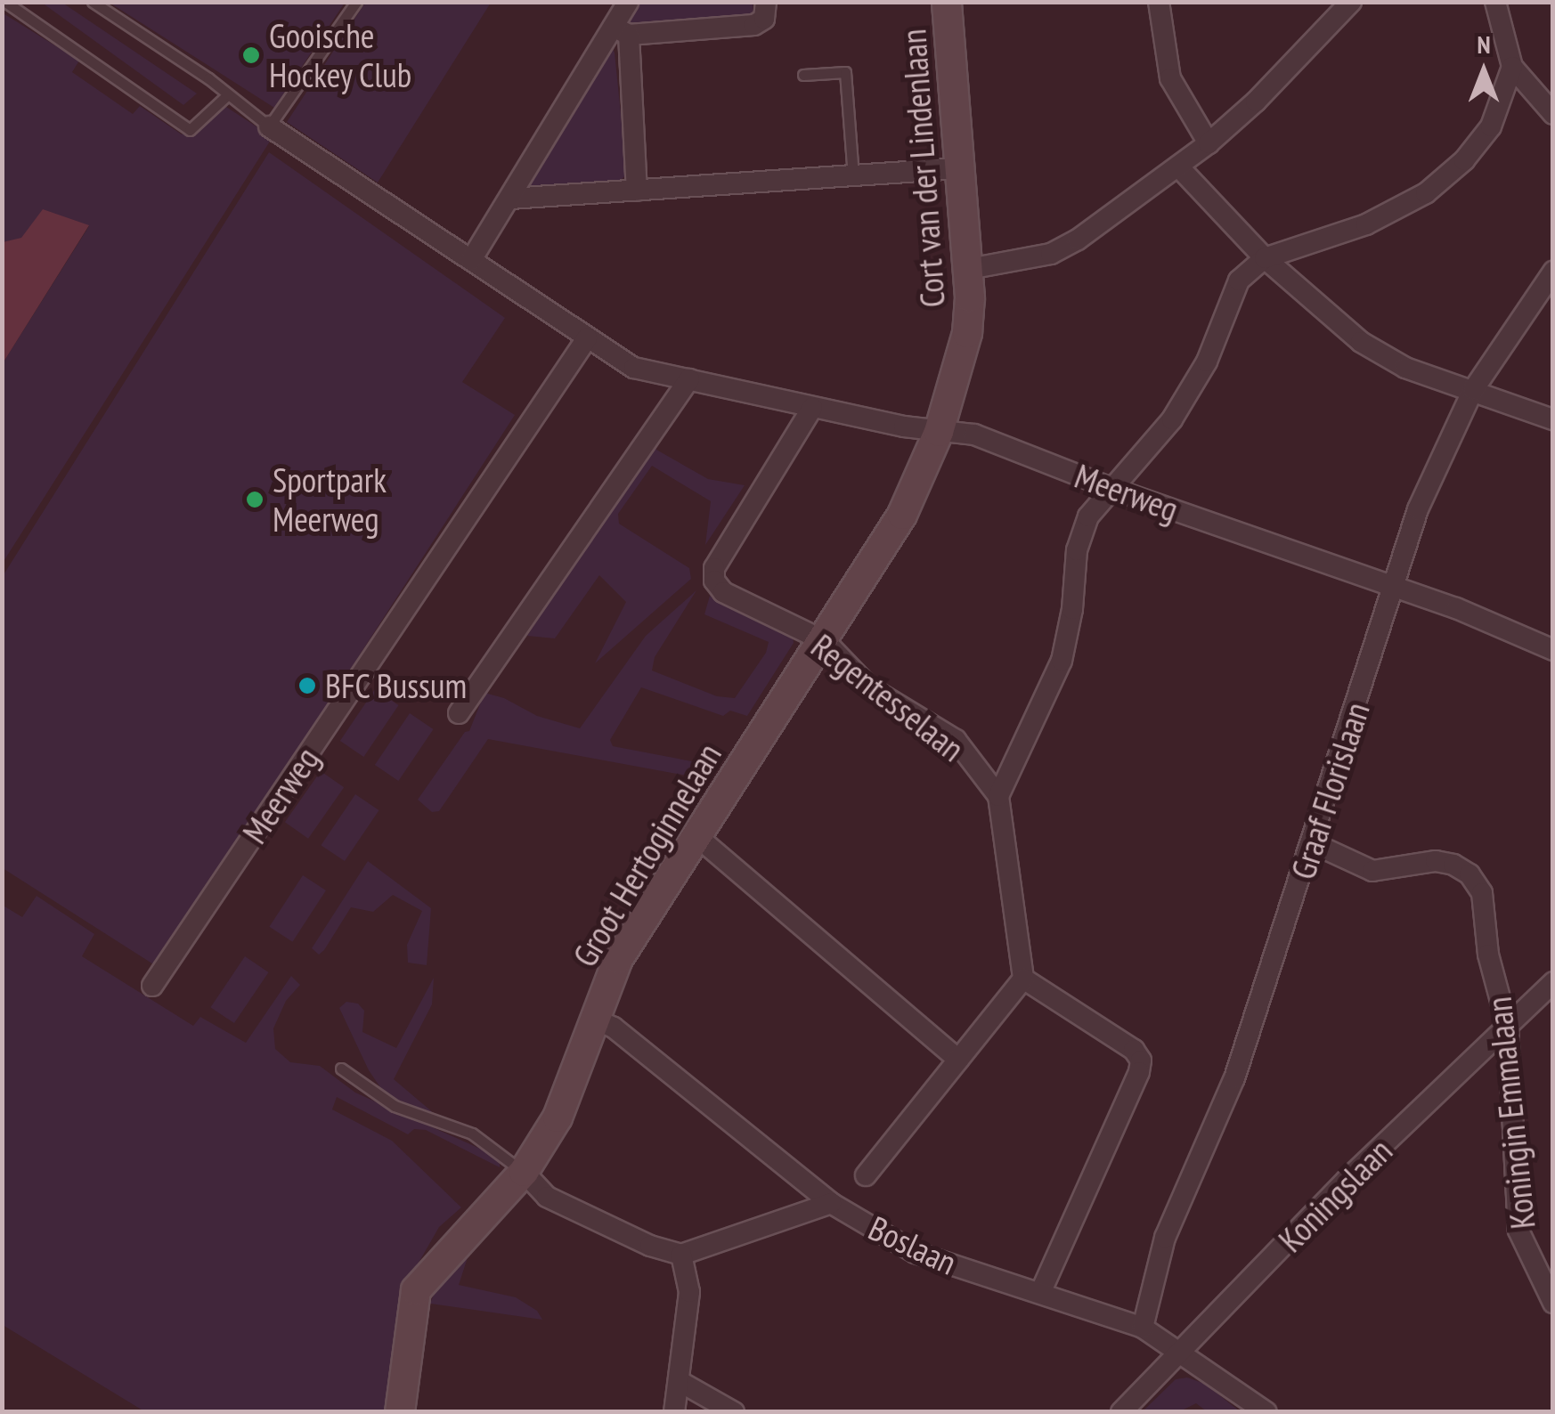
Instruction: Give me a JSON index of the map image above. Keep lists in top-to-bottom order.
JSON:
{
  "streets": {
    "main road": ["Cort van der Lindenlaan", "Groot Hertoginnelaan"],
    "street": [
      "Meerweg",
      "Regentesselaan",
      "Graaf Florislaan",
      "Koningin Emmalaan",
      "Koningslaan",
      "Boslaan"
    ]
  },
  "crossings": [
    ["Cort van der Lindenlaan", "Meerweg"],
    ["Cort van der Lindenlaan", "Groot Hertoginnelaan"],
    ["Meerweg", "Regentesselaan"],
    ["Meerweg", "Graaf Florislaan"],
    ["Meerweg", "Groot Hertoginnelaan"],
    ["Regentesselaan", "Groot Hertoginnelaan"],
    ["Graaf Florislaan", "Koningin Emmalaan"],
    ["Graaf Florislaan", "Boslaan"],
    ["Groot Hertoginnelaan", "Boslaan"],
    ["Koningin Emmalaan", "Koningslaan"],
    ["Koningslaan", "Boslaan"]
  ],
  "places": ["Gooische Hockey Club", "Sportpark Meerweg", "BFC Bussum"],
  "north": "top"
}
